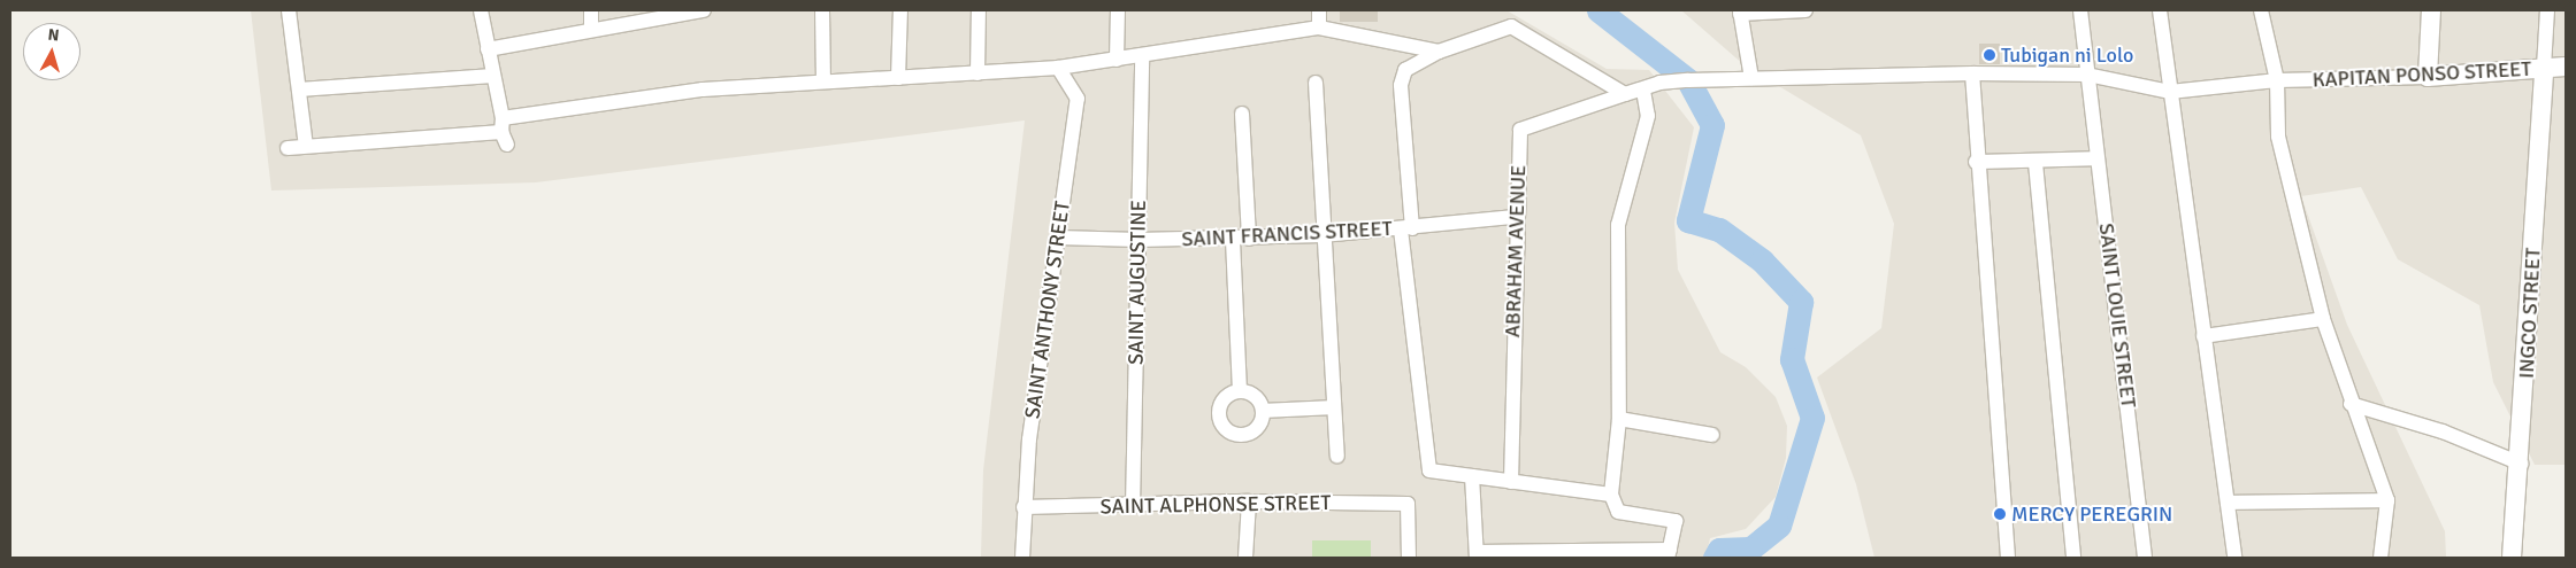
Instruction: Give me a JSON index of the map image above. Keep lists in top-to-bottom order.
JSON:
{
  "streets": {
    "street": [
      "KAPITAN PONSO STREET",
      "SAINT FRANCIS STREET",
      "ABRAHAM AVENUE",
      "SAINT AUGUSTINE",
      "SAINT ANTHONY STREET",
      "INGCO STREET",
      "SAINT LOUIE STREET",
      "SAINT ALPHONSE STREET"
    ]
  },
  "crossings": [
    ["KAPITAN PONSO STREET", "ABRAHAM AVENUE"],
    ["KAPITAN PONSO STREET", "INGCO STREET"],
    ["KAPITAN PONSO STREET", "SAINT LOUIE STREET"],
    ["SAINT FRANCIS STREET", "ABRAHAM AVENUE"],
    ["SAINT FRANCIS STREET", "SAINT AUGUSTINE"],
    ["SAINT FRANCIS STREET", "SAINT ANTHONY STREET"],
    ["SAINT AUGUSTINE", "SAINT ALPHONSE STREET"],
    ["SAINT ANTHONY STREET", "SAINT ALPHONSE STREET"]
  ],
  "places": ["Tubigan ni Lolo", "MERCY PEREGRIN"],
  "north": "top"
}
